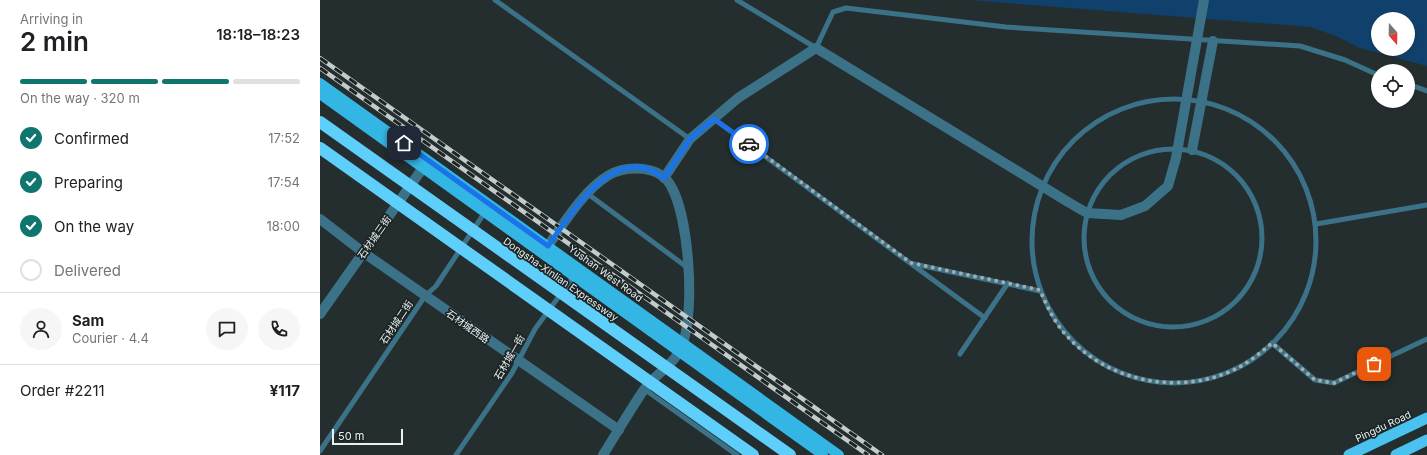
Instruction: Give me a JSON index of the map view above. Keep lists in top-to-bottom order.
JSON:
{
  "streets": {
    "highway": ["Dongsha-Xinlian Expressway", "Pingdu Road"],
    "main road": ["Yushan West Road"],
    "street": ["石材城三街", "石材城西路"],
    "lane": ["石材城二街", "石材城一街"]
  },
  "crossings": [
    ["石材城三街", "Yushan West Road"],
    ["石材城三街", "石材城西路"],
    ["Yushan West Road", "石材城二街"],
    ["Yushan West Road", "石材城一街"],
    ["石材城二街", "石材城西路"],
    ["石材城西路", "石材城一街"]
  ],
  "scale_bar": "50 m",
  "north": "bottom",
  "page": {
    "heading": ["2 min", "Arriving in", "18:18–18:23"],
    "panel": [
      "Sam",
      "Courier · 4.4",
      "Order #2211",
      "¥117"
    ],
    "bar": "On the way · 320 m",
    "list": [
      ["Confirmed", "17:52"],
      ["Preparing", "17:54"],
      ["On the way", "18:00"],
      "Delivered"
    ],
    "scale": "50 m"
  }
}
